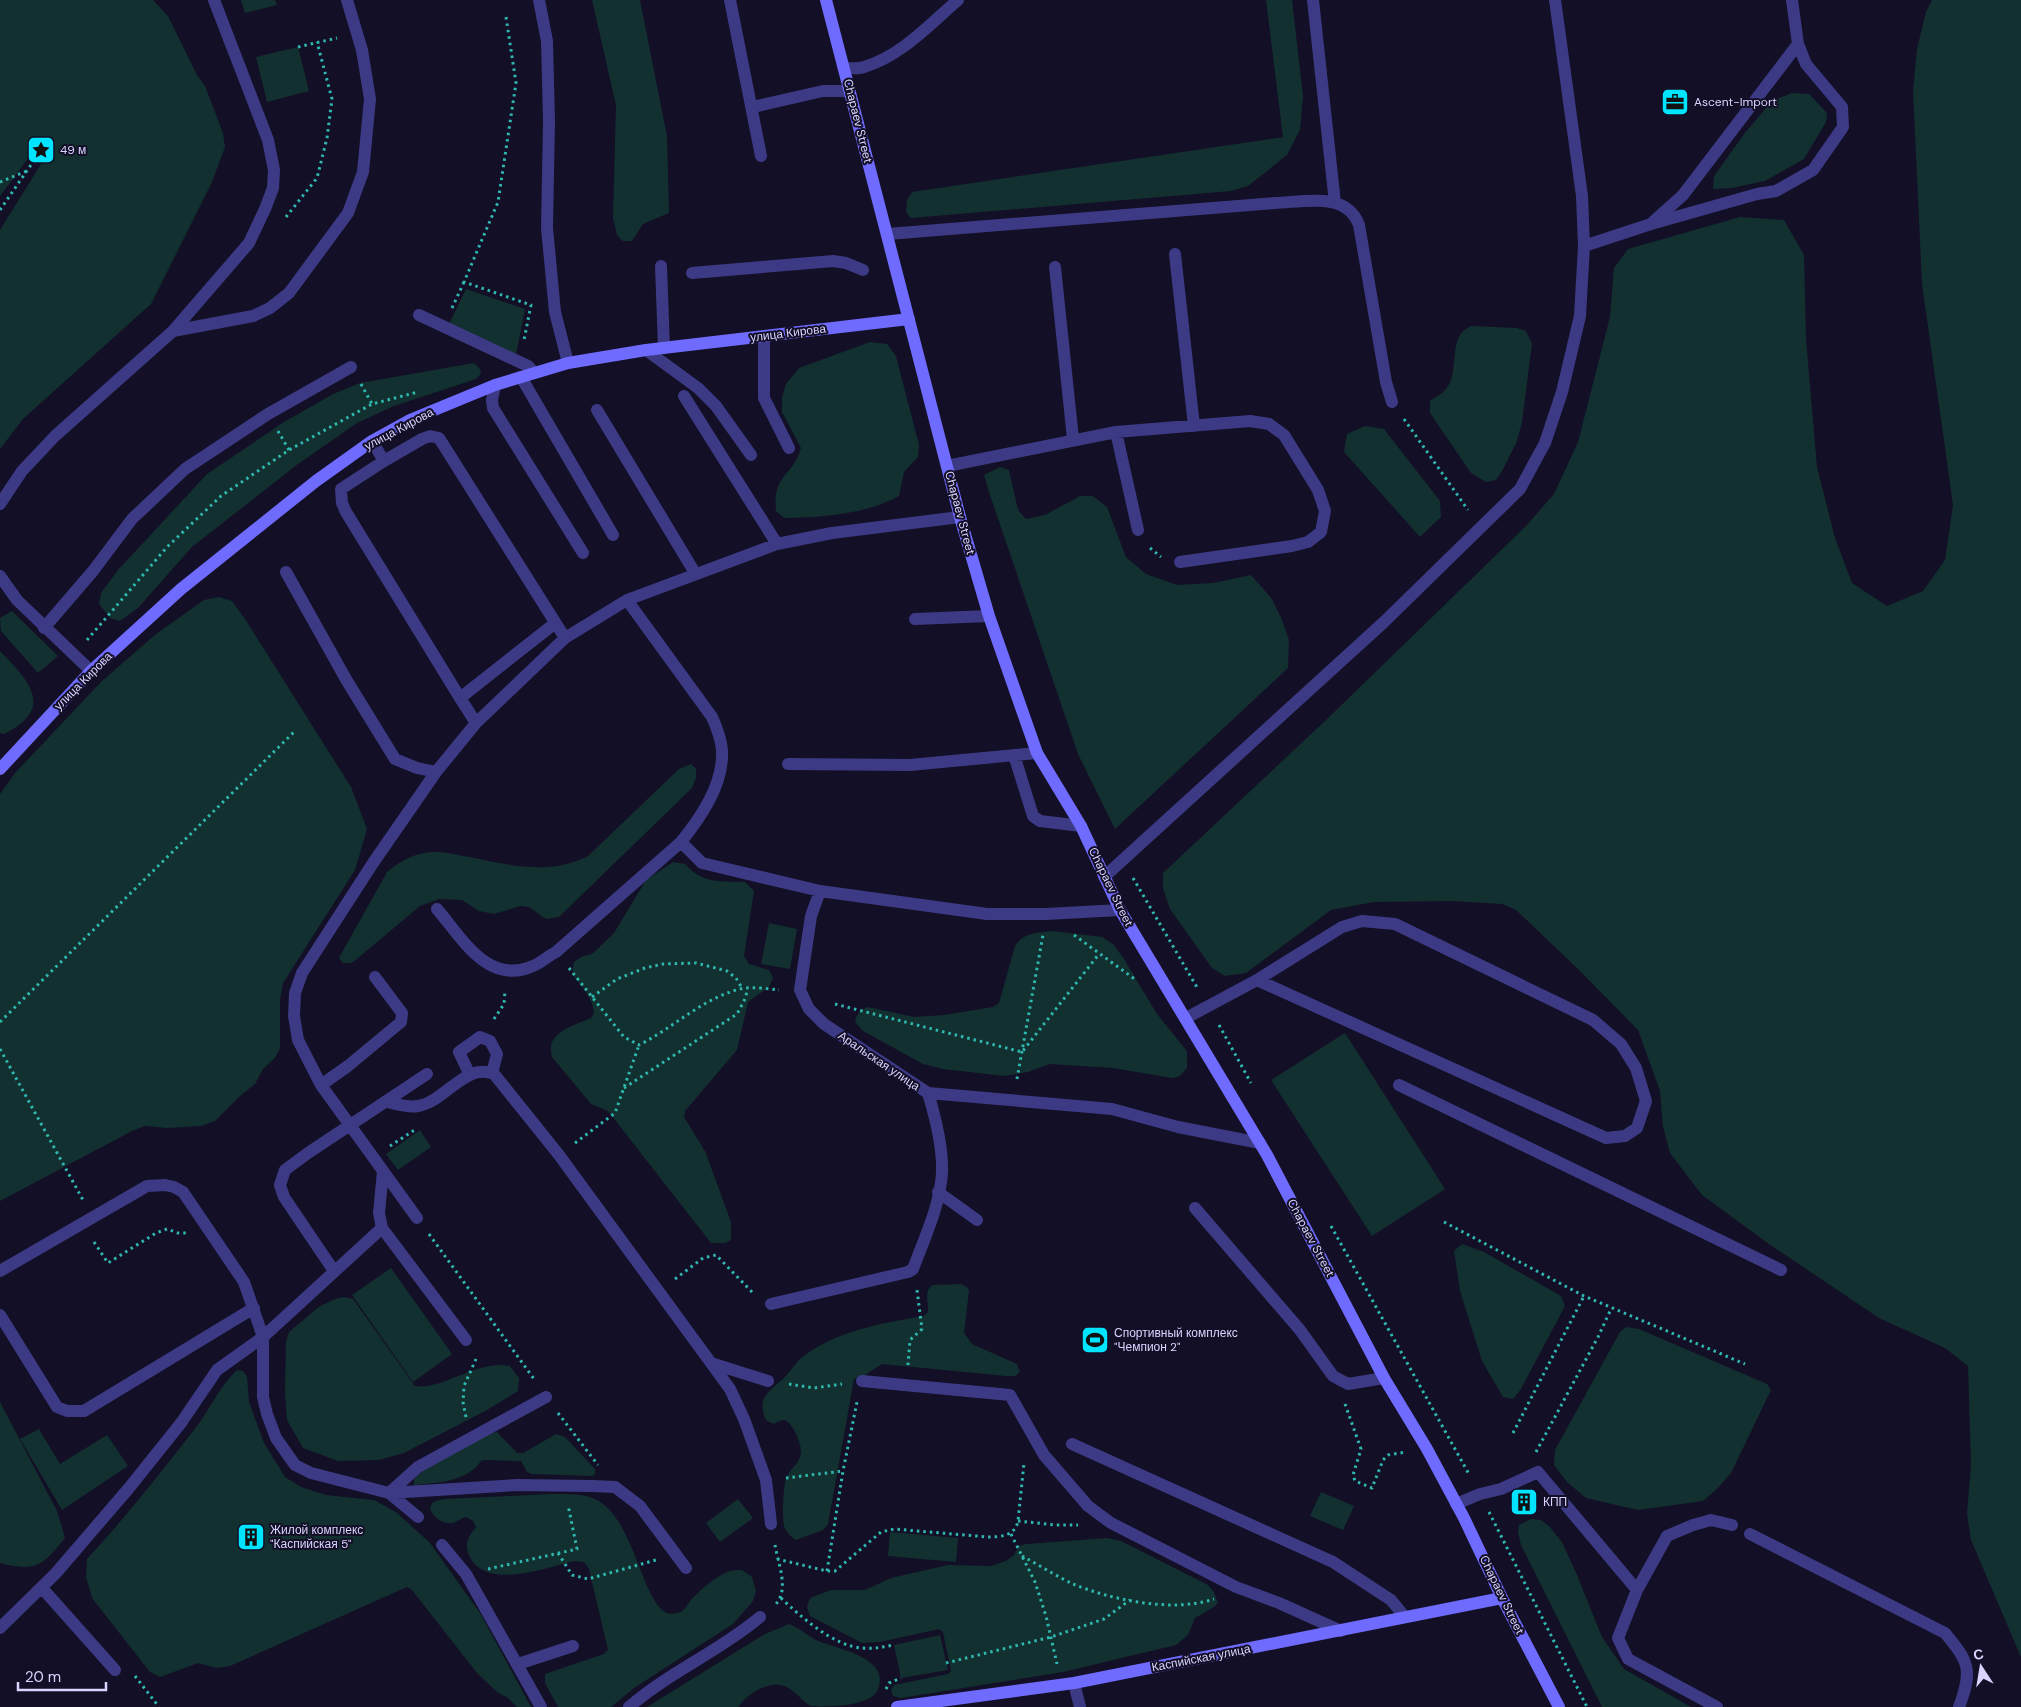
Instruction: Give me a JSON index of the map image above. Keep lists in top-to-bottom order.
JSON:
{
  "streets": {
    "main road": ["Chapaev Street", "улица Кирова", "Каспийская улица"],
    "lane": ["Аральская улица"]
  },
  "crossings": [
    ["Chapaev Street", "улица Кирова"],
    ["Chapaev Street", "Каспийская улица"]
  ],
  "places": {
    "office": ["Ascent-Import"],
    "place": ["49 м"],
    "sports": ["Спортивный комплекс \"Чемпион 2\""],
    "building": ["КПП", "Жилой комплекс \"Каспийская 5\""]
  },
  "scale_bar": "20 m",
  "north": "top"
}
